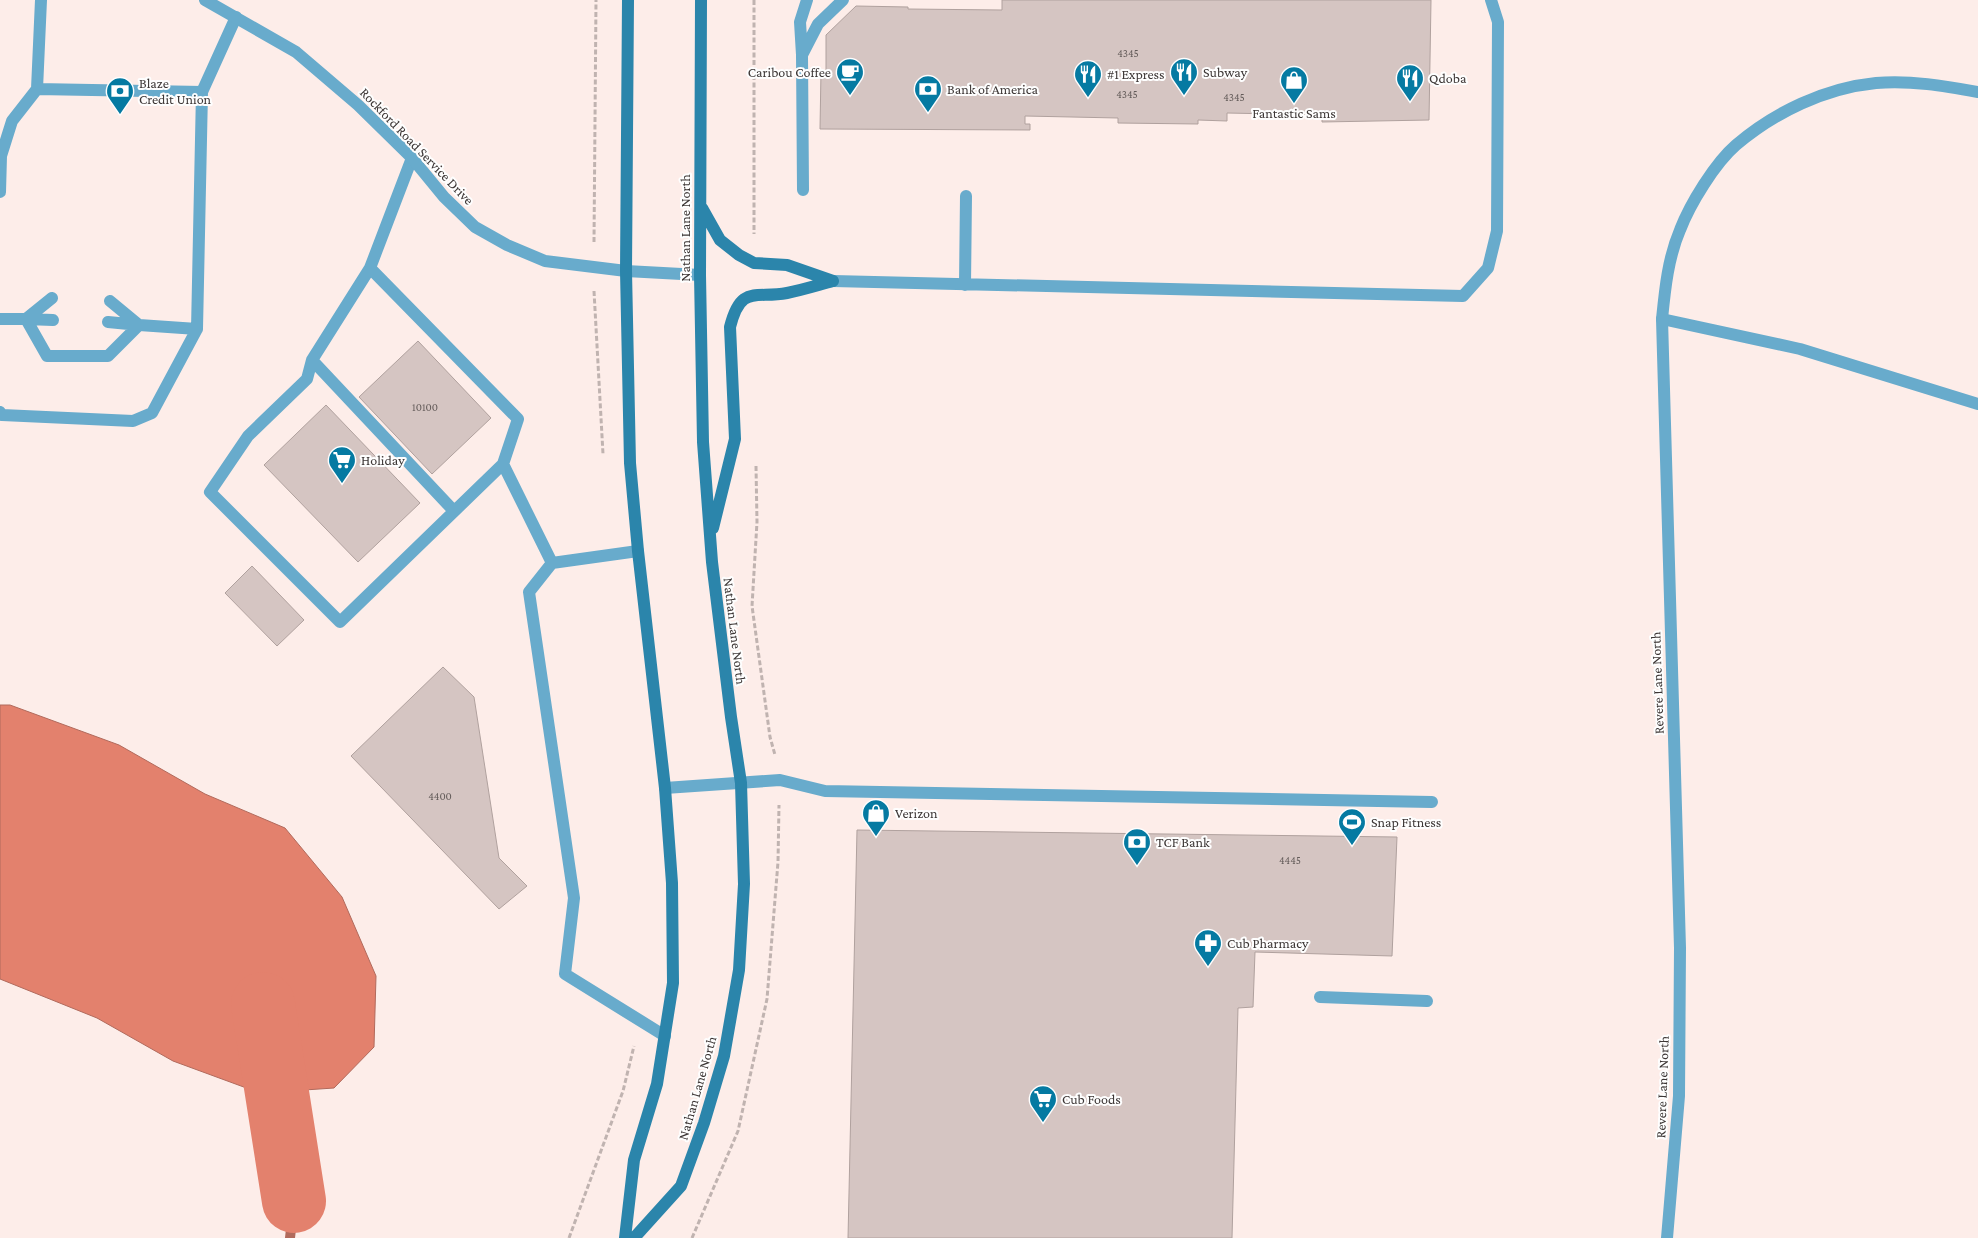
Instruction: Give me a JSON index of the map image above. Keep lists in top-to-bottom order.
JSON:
{
  "streets": {
    "street": ["Rockford Road Service Drive", "Nathan Lane North", "Revere Lane North"]
  },
  "crossings": [
    ["Rockford Road Service Drive", "Nathan Lane North"]
  ],
  "places": {
    "cafe": ["Caribou Coffee"],
    "restaurant": ["Subway", "#1 Express", "Qdoba"],
    "shop": ["Fantastic Sams", "Verizon"],
    "bank": ["Bank of America", "Blaze Credit Union", "TCF Bank"],
    "supermarket": ["Holiday", "Cub Foods"],
    "sports": ["Snap Fitness"],
    "pharmacy": ["Cub Pharmacy"]
  },
  "house_numbers": [
    "4345",
    "4345",
    "4345",
    "10100",
    "4400",
    "4445"
  ]
}
